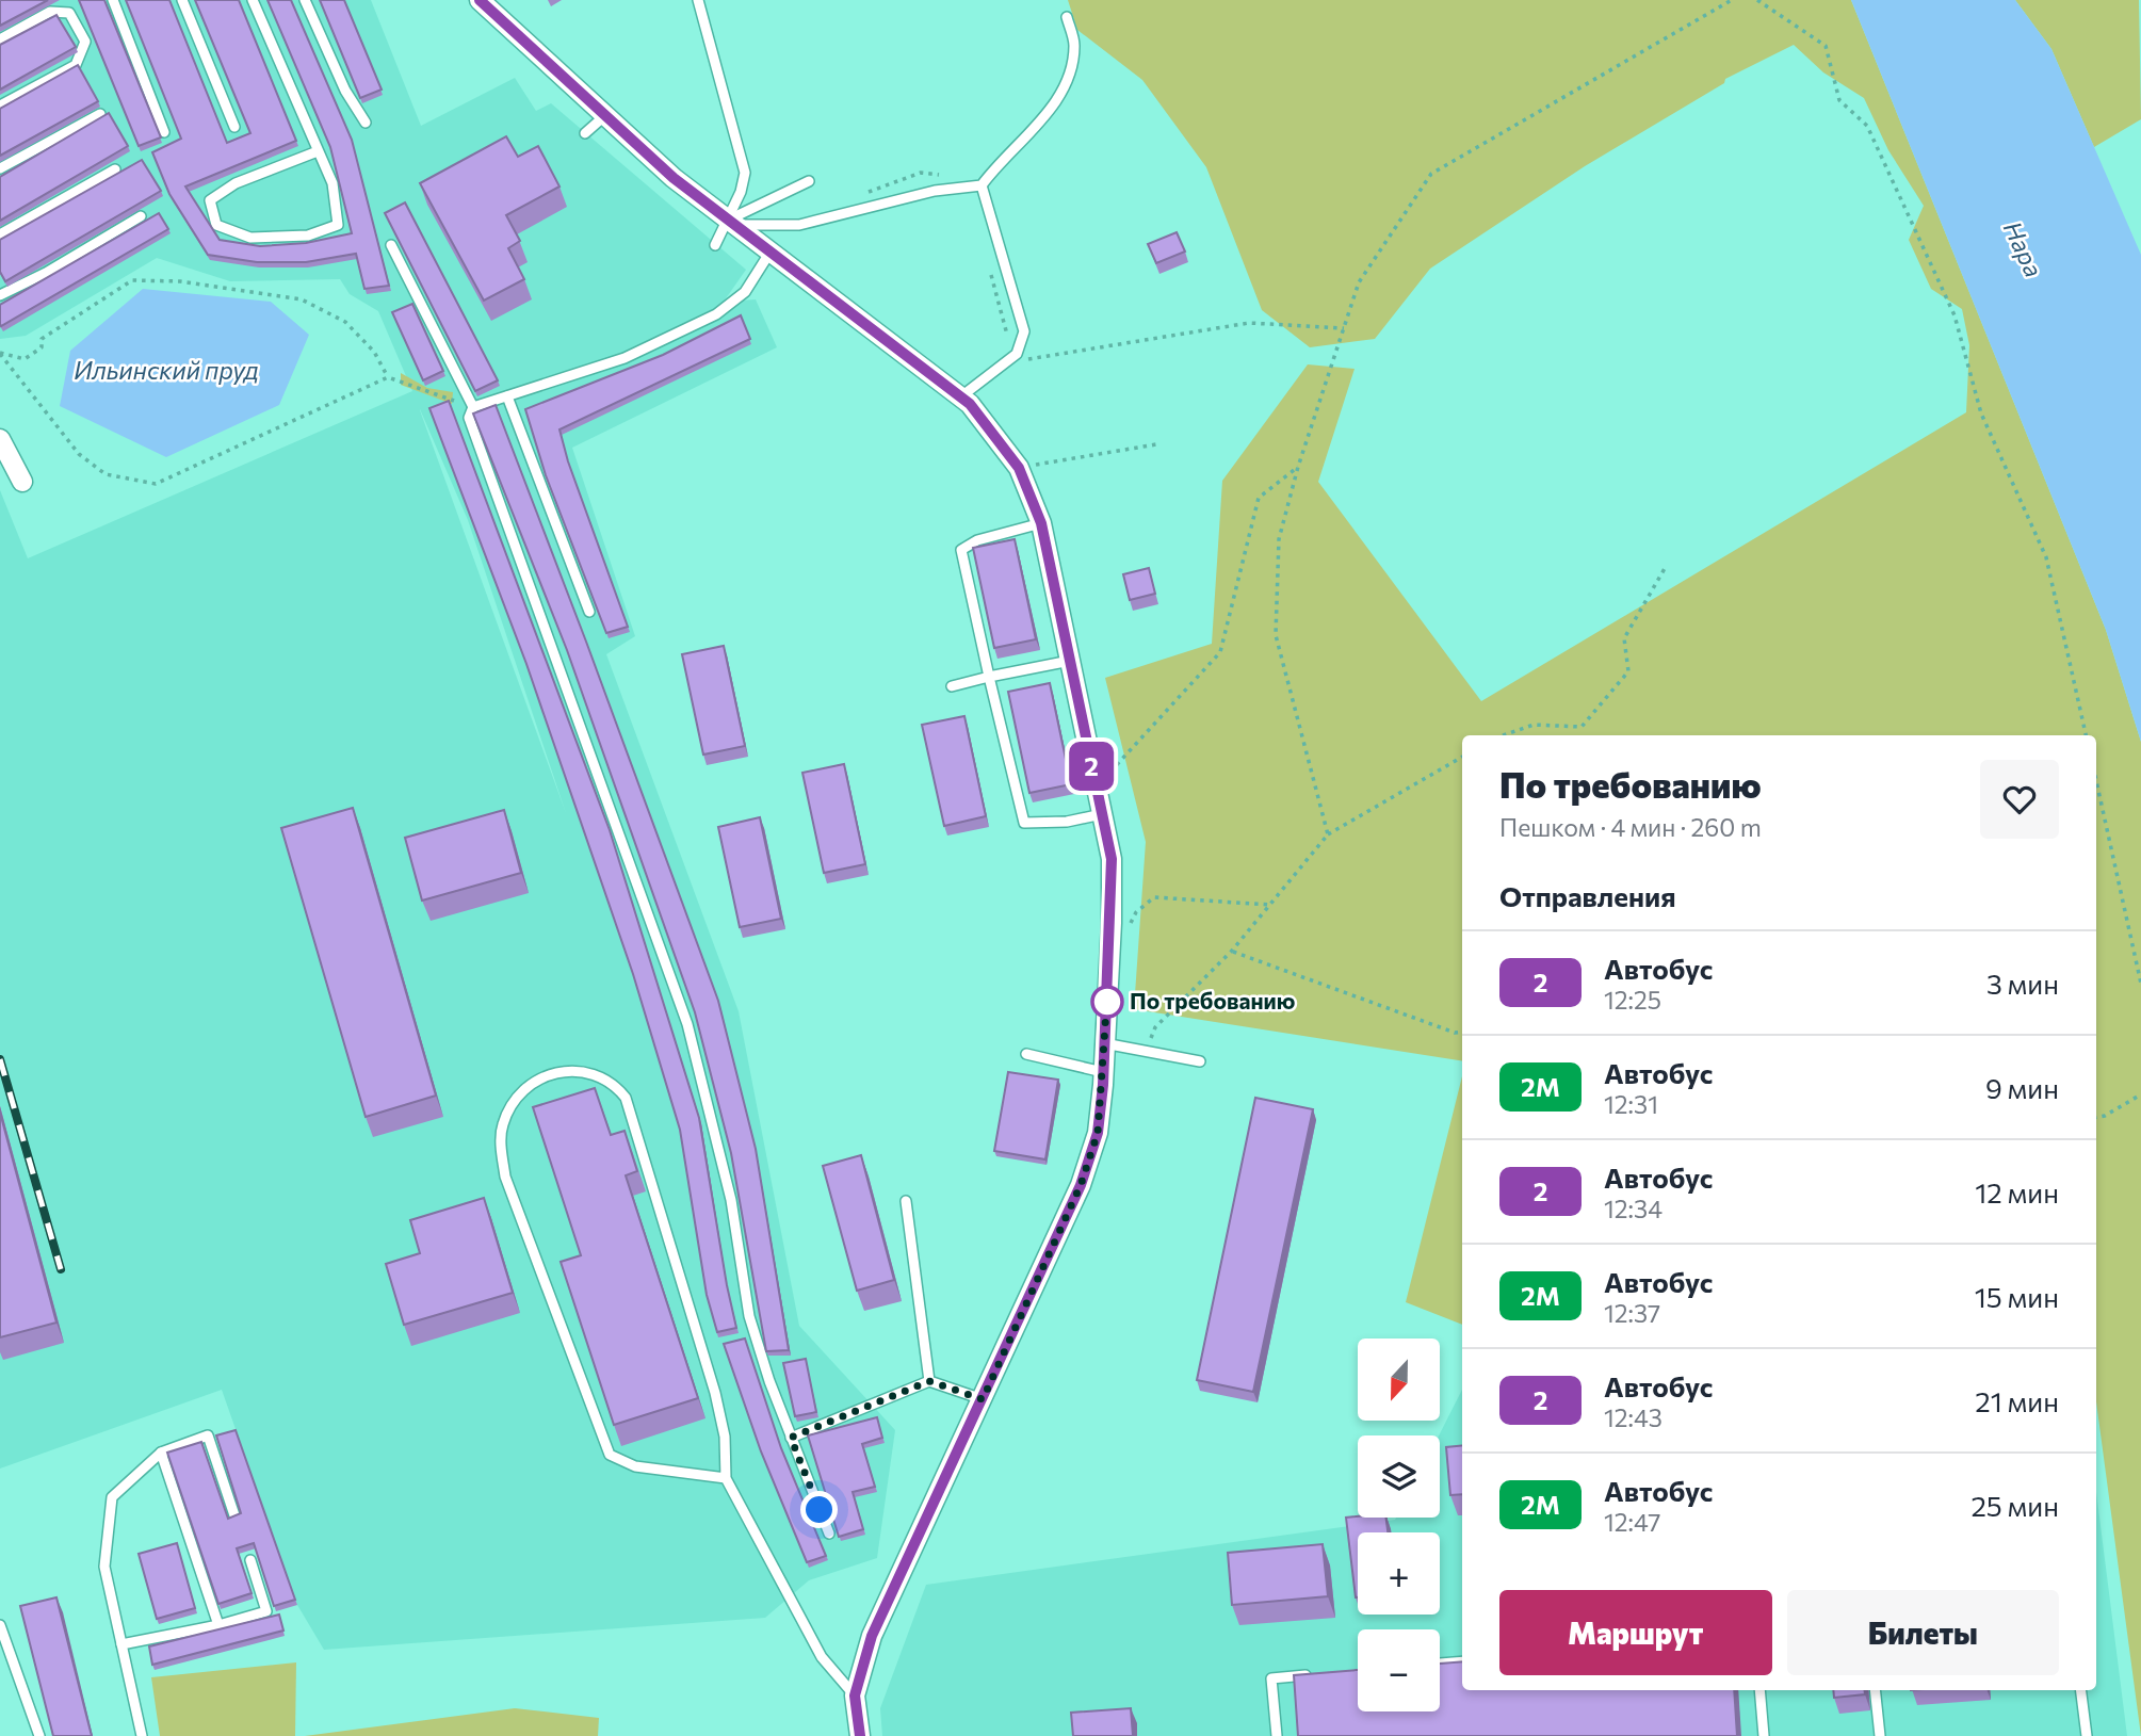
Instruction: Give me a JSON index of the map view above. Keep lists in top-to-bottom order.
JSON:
{
  "water": ["Нара", "Ильинский пруд"],
  "places": ["По требованию"],
  "lines": ["bus line 2"],
  "north": "bottom",
  "page": {
    "on_map": "2",
    "heading": [
      ["По требованию", "Пешком · 4 мин · 260 m"],
      "Отправления"
    ],
    "list": [
      {
        "mark": "2",
        "name": "Автобус",
        "note": "12:25",
        "value": "3 мин"
      },
      {
        "mark": "2М",
        "name": "Автобус",
        "note": "12:31",
        "value": "9 мин"
      },
      {
        "mark": "2",
        "name": "Автобус",
        "note": "12:34",
        "value": "12 мин"
      },
      {
        "mark": "2М",
        "name": "Автобус",
        "note": "12:37",
        "value": "15 мин"
      },
      {
        "mark": "2",
        "name": "Автобус",
        "note": "12:43",
        "value": "21 мин"
      },
      {
        "mark": "2М",
        "name": "Автобус",
        "note": "12:47",
        "value": "25 мин"
      }
    ],
    "map_buttons": ["+", "−"],
    "buttons": ["Маршрут", "Билеты"]
  }
}
